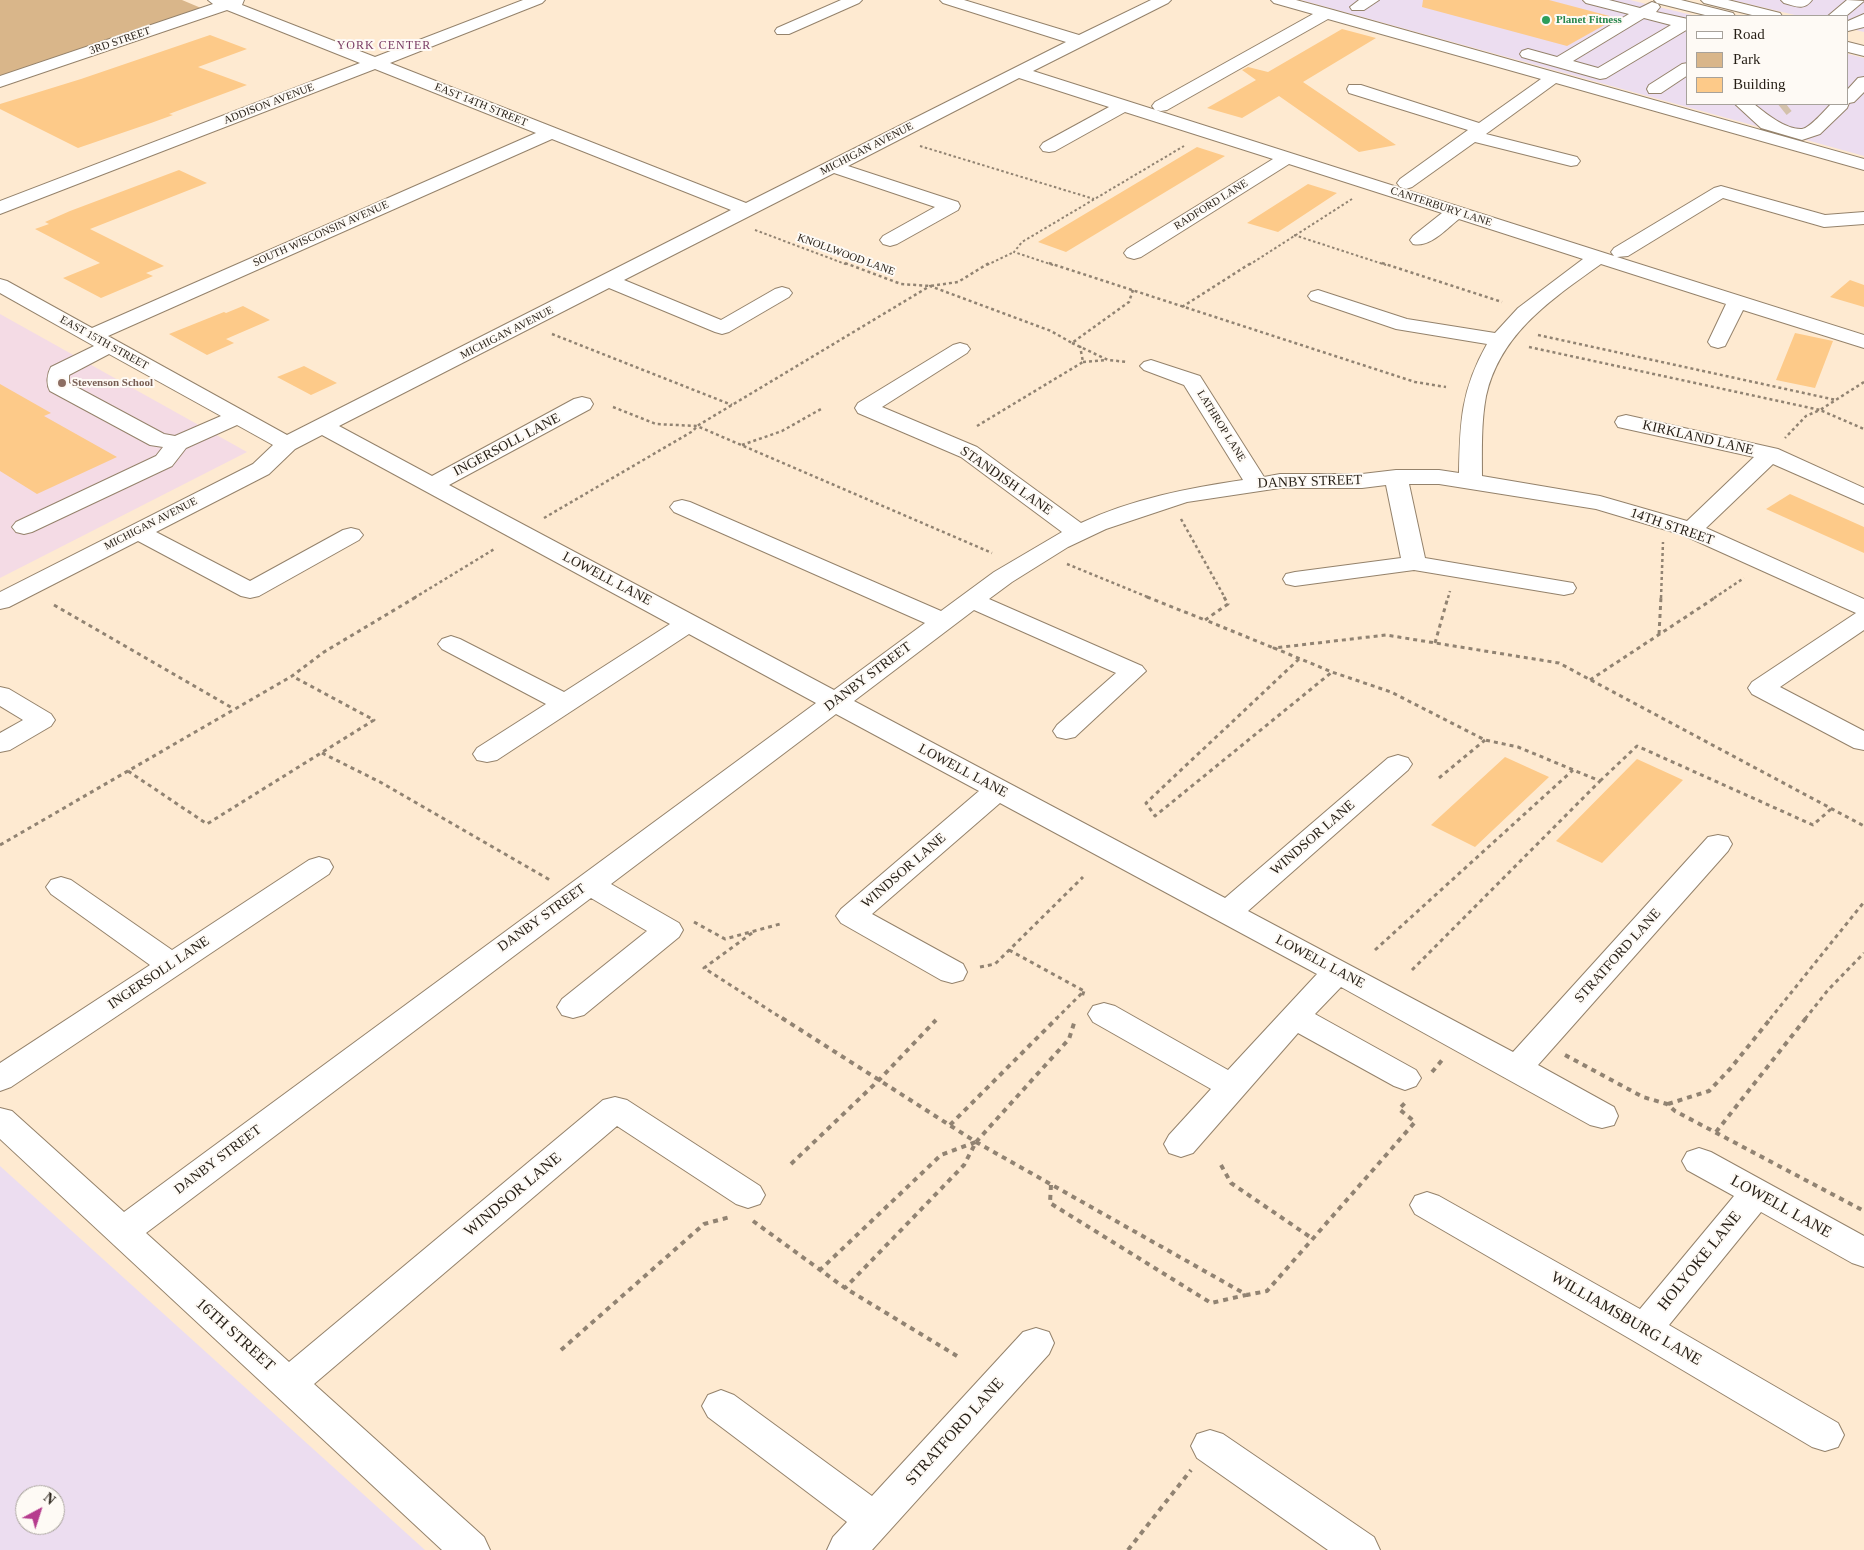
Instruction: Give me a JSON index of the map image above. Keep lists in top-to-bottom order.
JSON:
{
  "streets": {
    "street": [
      "3RD STREET",
      "ADDISON AVENUE",
      "EAST 14TH STREET",
      "MICHIGAN AVENUE",
      "RADFORD LANE",
      "CANTERBURY LANE",
      "SOUTH WISCONSIN AVENUE",
      "EAST 15TH STREET",
      "LATHROP LANE",
      "KIRKLAND LANE",
      "INGERSOLL LANE",
      "STANDISH LANE",
      "DANBY STREET",
      "14TH STREET",
      "LOWELL LANE",
      "WINDSOR LANE",
      "STRATFORD LANE",
      "HOLYOKE LANE",
      "WILLIAMSBURG LANE",
      "16TH STREET"
    ],
    "path": ["KNOLLWOOD LANE"]
  },
  "crossings": [
    ["3RD STREET", "EAST 14TH STREET"],
    ["ADDISON AVENUE", "EAST 14TH STREET"],
    ["EAST 14TH STREET", "MICHIGAN AVENUE"],
    ["EAST 14TH STREET", "SOUTH WISCONSIN AVENUE"],
    ["MICHIGAN AVENUE", "CANTERBURY LANE"],
    ["MICHIGAN AVENUE", "KNOLLWOOD LANE"],
    ["MICHIGAN AVENUE", "EAST 15TH STREET"],
    ["MICHIGAN AVENUE", "LOWELL LANE"],
    ["RADFORD LANE", "CANTERBURY LANE"],
    ["CANTERBURY LANE", "KNOLLWOOD LANE"],
    ["SOUTH WISCONSIN AVENUE", "EAST 15TH STREET"],
    ["LATHROP LANE", "DANBY STREET"],
    ["INGERSOLL LANE", "LOWELL LANE"],
    ["STANDISH LANE", "DANBY STREET"],
    ["DANBY STREET", "14TH STREET"],
    ["DANBY STREET", "LOWELL LANE"],
    ["DANBY STREET", "16TH STREET"],
    ["LOWELL LANE", "WINDSOR LANE"],
    ["LOWELL LANE", "STRATFORD LANE"],
    ["LOWELL LANE", "HOLYOKE LANE"],
    ["WINDSOR LANE", "16TH STREET"],
    ["HOLYOKE LANE", "WILLIAMSBURG LANE"]
  ],
  "districts": ["YORK CENTER"],
  "places": ["Planet Fitness", "Stevenson School"],
  "legend": ["Road", "Park", "Building"],
  "north": "top right"
}
